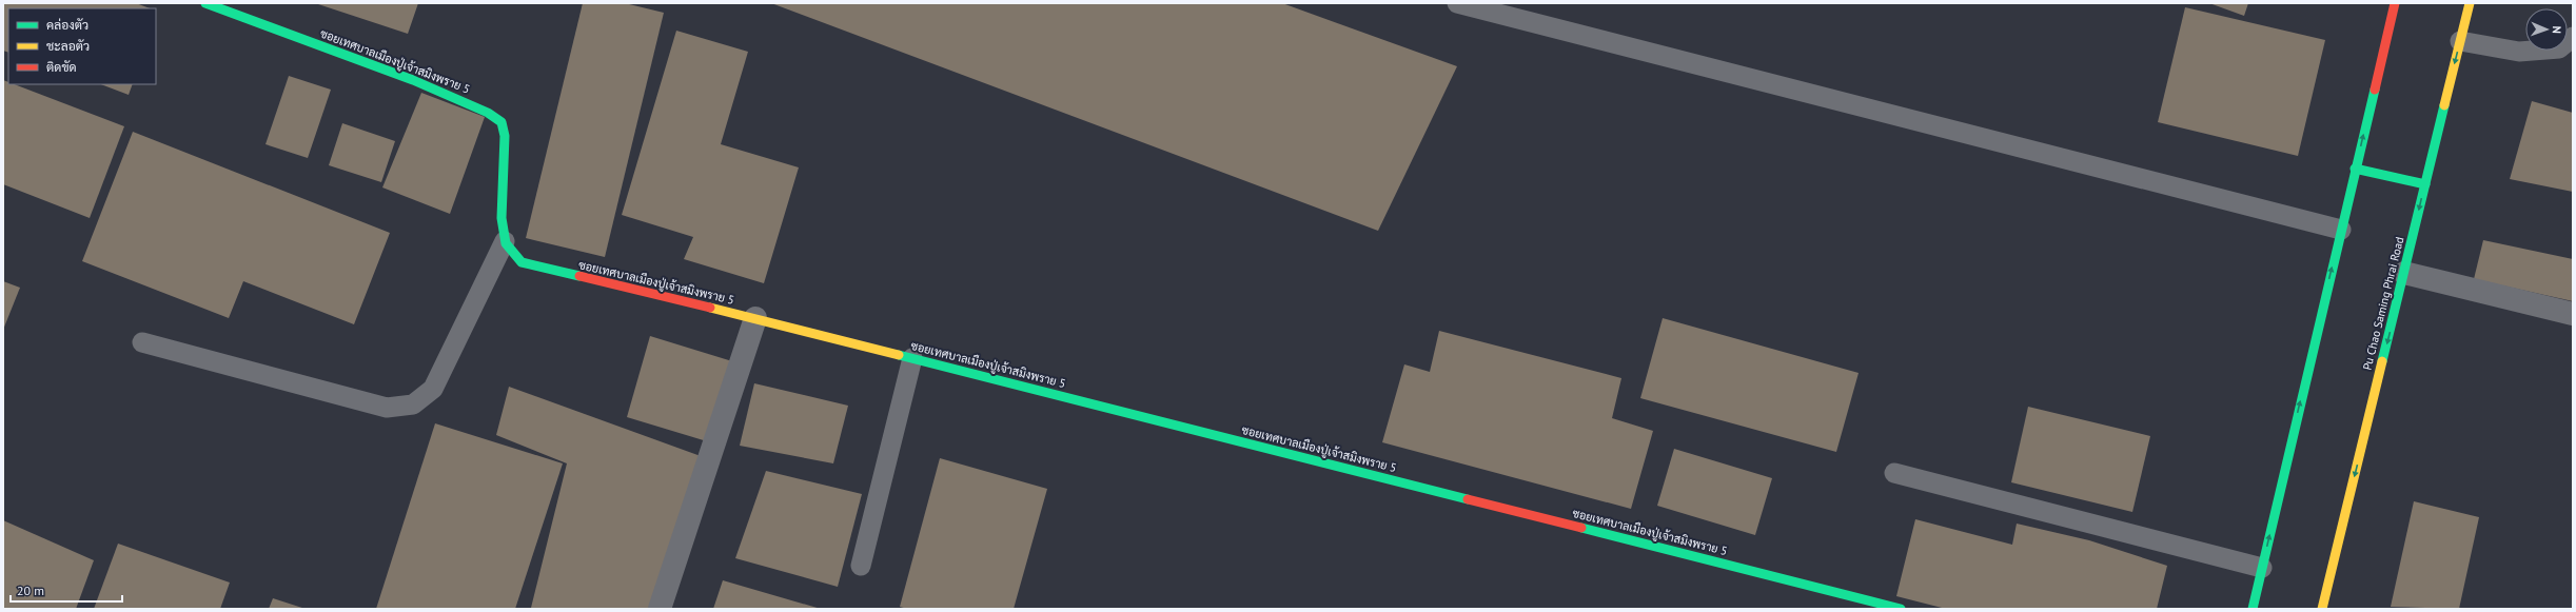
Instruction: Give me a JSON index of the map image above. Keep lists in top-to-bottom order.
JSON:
{
  "streets": {
    "street": ["ซอยเทศบาลเมืองปู่เจ้าสมิงพราย 5", "Pu Chao Saming Phrai Road"]
  },
  "legend": ["คล่องตัว", "ชะลอตัว", "ติดขัด"],
  "scale_bar": "20 m",
  "north": "right"
}
